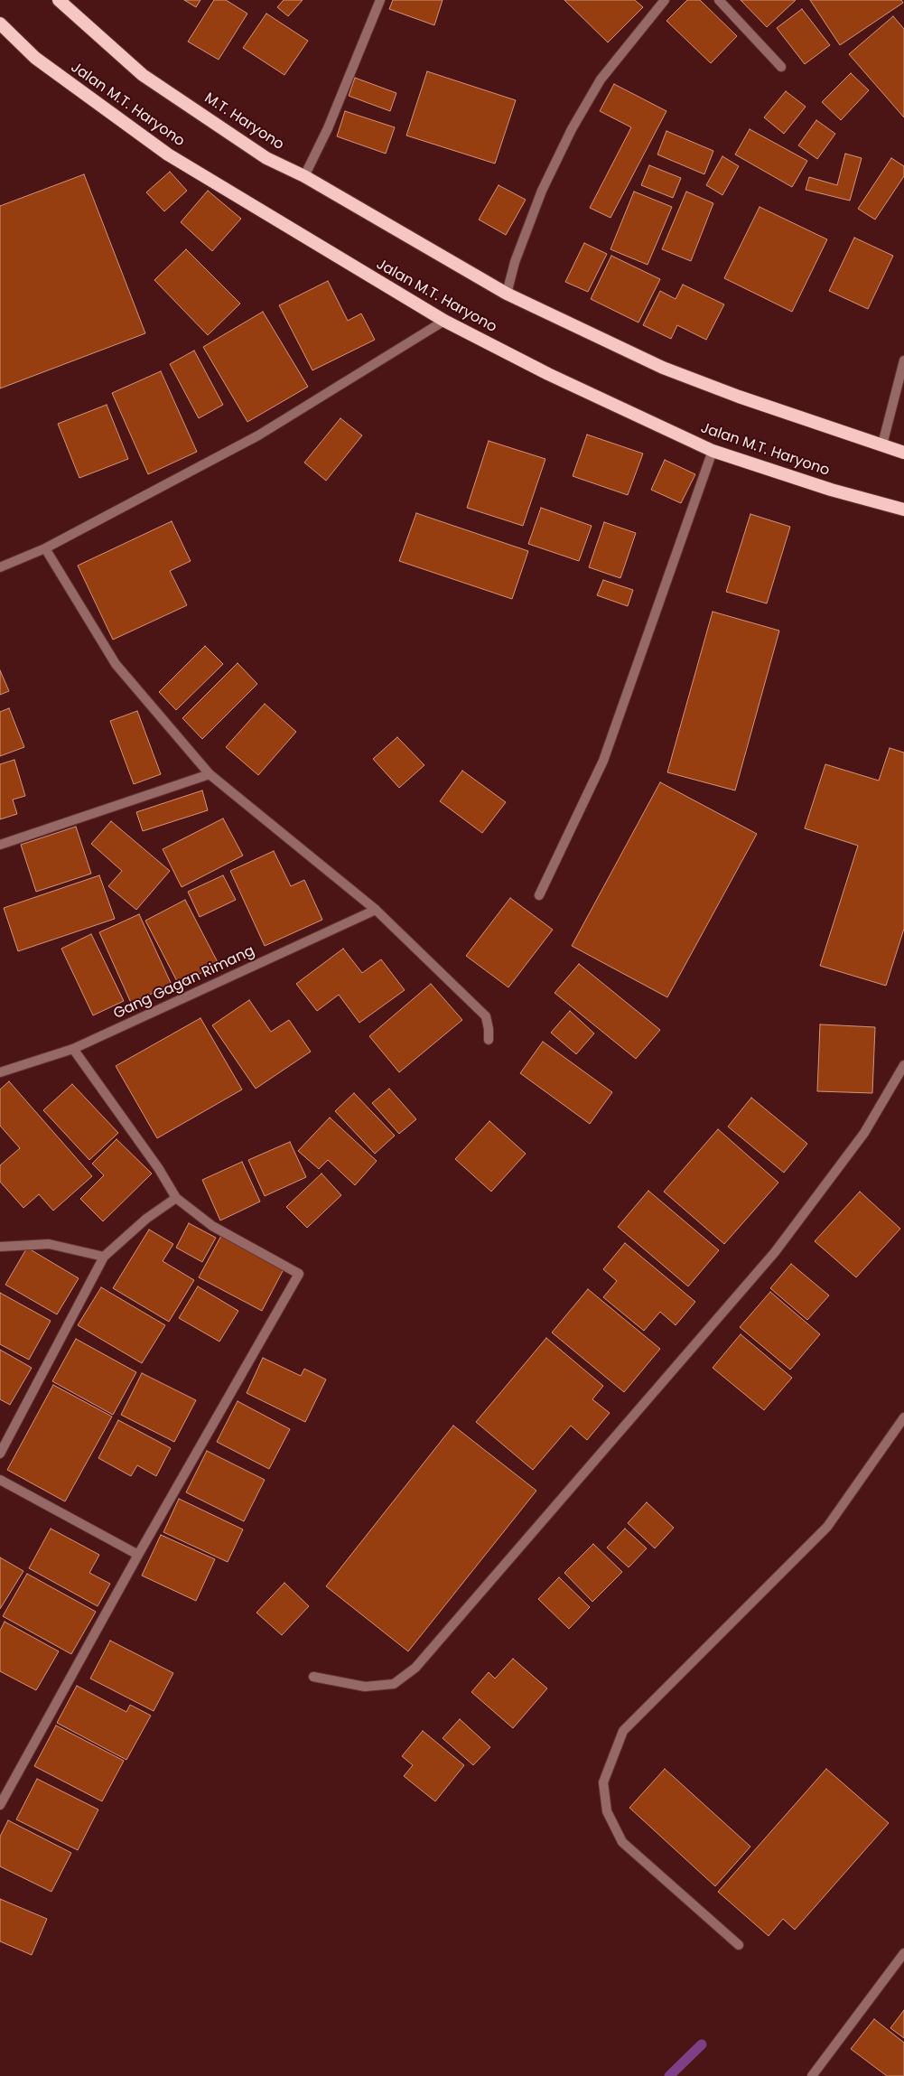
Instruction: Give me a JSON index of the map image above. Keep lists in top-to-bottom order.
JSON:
{
  "streets": {
    "highway": ["Jalan M.T. Haryono", "M.T. Haryono"],
    "street": ["Gang Gagan Rimang"]
  }
}
